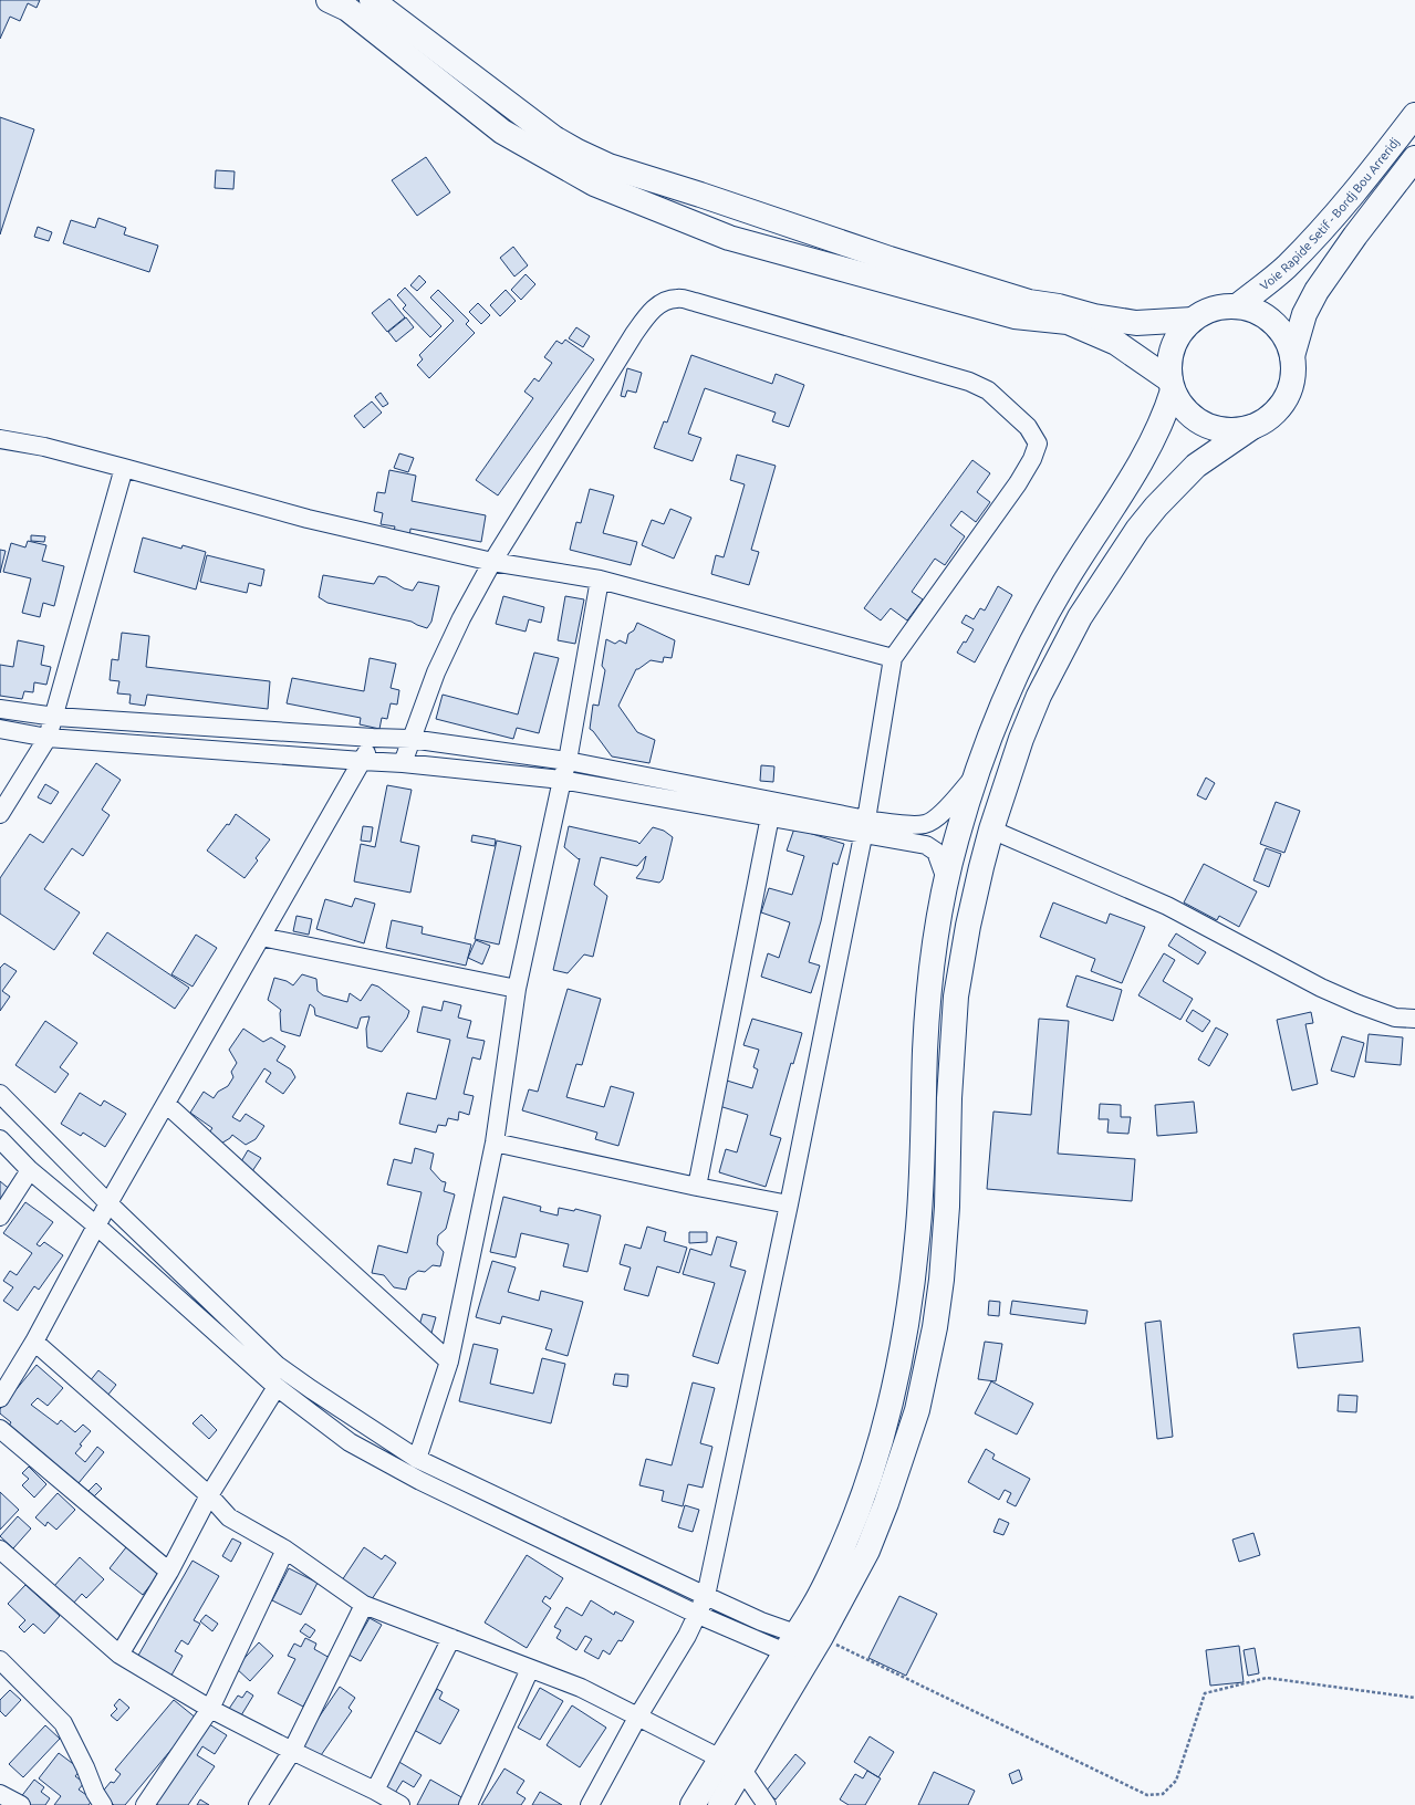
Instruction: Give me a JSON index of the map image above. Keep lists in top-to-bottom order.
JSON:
{
  "streets": {
    "highway": ["Voie Rapide Setif - Bordj Bou Arreridj"]
  }
}
